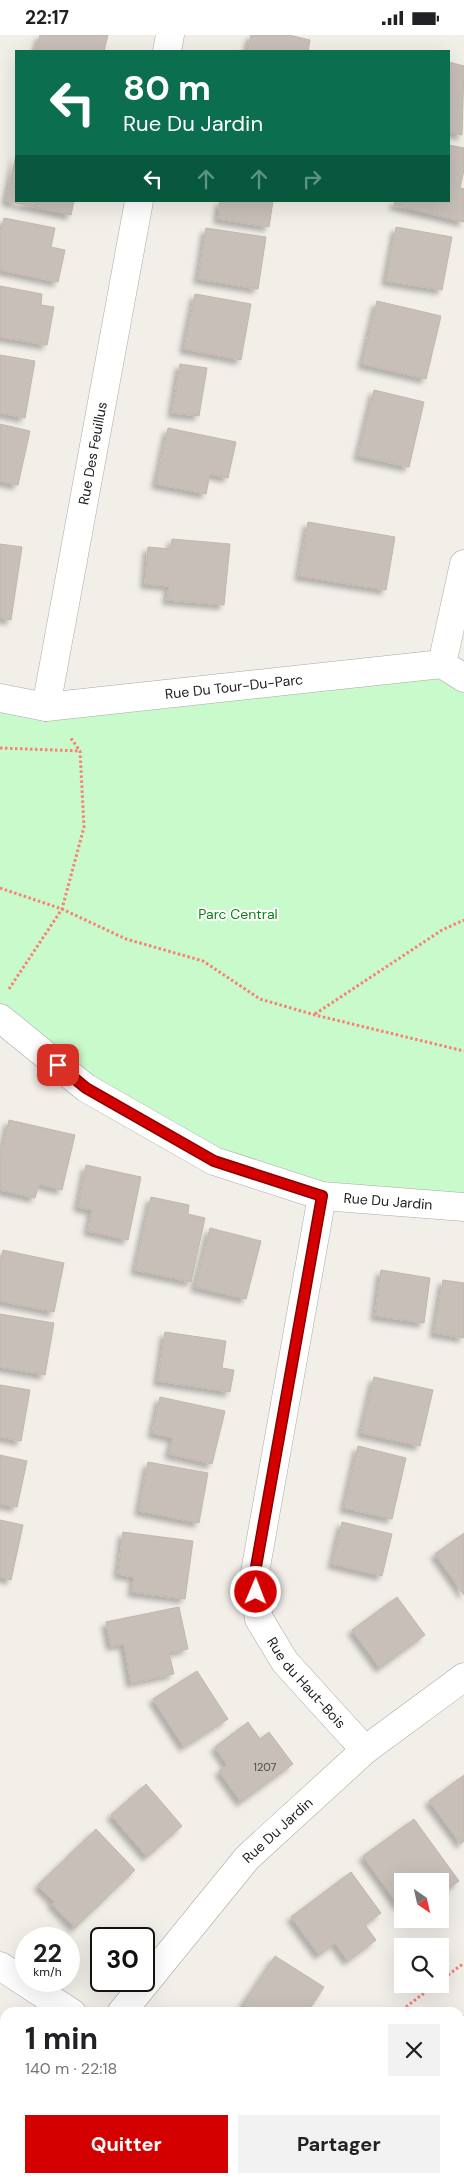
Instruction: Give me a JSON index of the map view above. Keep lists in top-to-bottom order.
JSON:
{
  "streets": {
    "street": [
      "Rue Des Feuillus",
      "Rue Du Tour-Du-Parc",
      "Rue Du Jardin",
      "Rue du Haut-Bois"
    ]
  },
  "crossings": [
    ["Rue Des Feuillus", "Rue Du Tour-Du-Parc"],
    ["Rue Du Jardin", "Rue du Haut-Bois"]
  ],
  "parks": ["Parc Central"],
  "house_numbers": ["1207"],
  "north": "bottom right",
  "page": {
    "status": "22:17",
    "turn": ["80 m", "Rue Du Jardin"],
    "speed": "22 km/h",
    "limit": "30",
    "heading": ["1 min", "140 m · 22:18"],
    "buttons": ["Quitter", "Partager"]
  }
}
